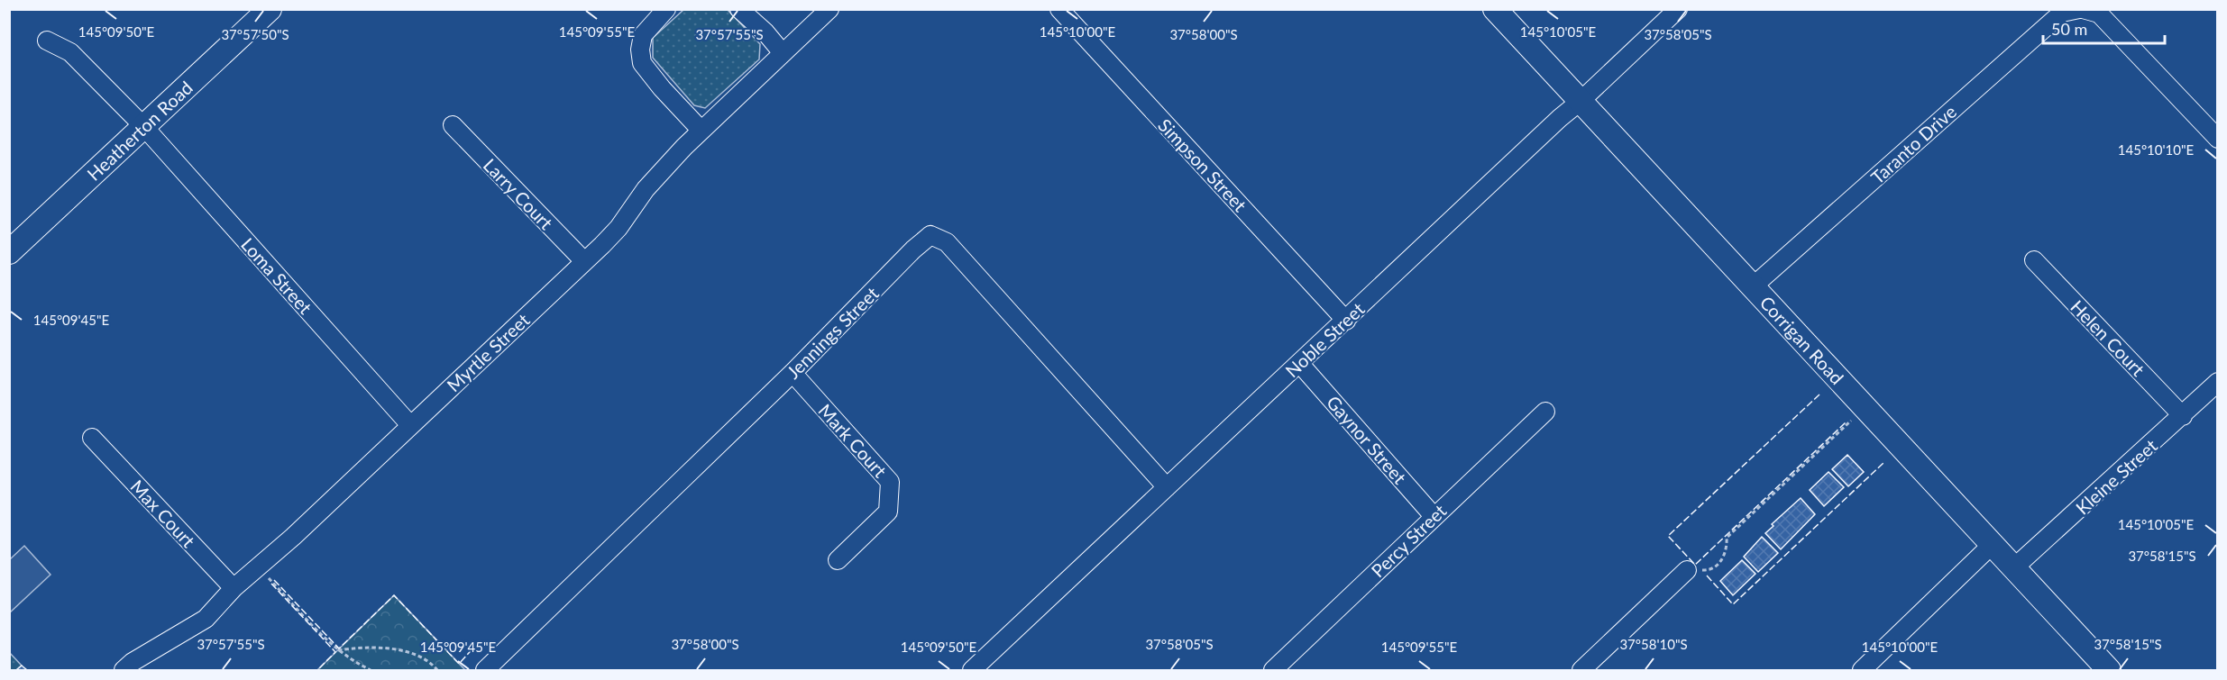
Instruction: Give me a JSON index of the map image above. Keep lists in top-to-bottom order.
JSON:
{
  "streets": {
    "main road": ["Heatherton Road", "Corrigan Road"],
    "street": [
      "Taranto Drive",
      "Simpson Street",
      "Larry Court",
      "Loma Street",
      "Jennings Street",
      "Helen Court",
      "Noble Street",
      "Myrtle Street",
      "Gaynor Street",
      "Mark Court",
      "Kleine Street",
      "Max Court",
      "Percy Street"
    ]
  },
  "crossings": [
    ["Heatherton Road", "Loma Street"],
    ["Taranto Drive", "Corrigan Road"],
    ["Simpson Street", "Noble Street"],
    ["Larry Court", "Myrtle Street"],
    ["Loma Street", "Myrtle Street"],
    ["Jennings Street", "Noble Street"],
    ["Jennings Street", "Mark Court"],
    ["Helen Court", "Kleine Street"],
    ["Noble Street", "Corrigan Road"],
    ["Noble Street", "Gaynor Street"],
    ["Corrigan Road", "Kleine Street"],
    ["Myrtle Street", "Max Court"],
    ["Gaynor Street", "Percy Street"]
  ],
  "scale_bar": "50 m",
  "coordinates": [
    "145°09'50\"E",
    "145°09'55\"E",
    "145°10'00\"E",
    "145°10'05\"E",
    "37°57'50\"S",
    "37°57'55\"S",
    "37°58'00\"S",
    "37°58'05\"S",
    "145°10'10\"E",
    "145°09'45\"E",
    "37°58'15\"S",
    "37°58'10\"S"
  ]
}
